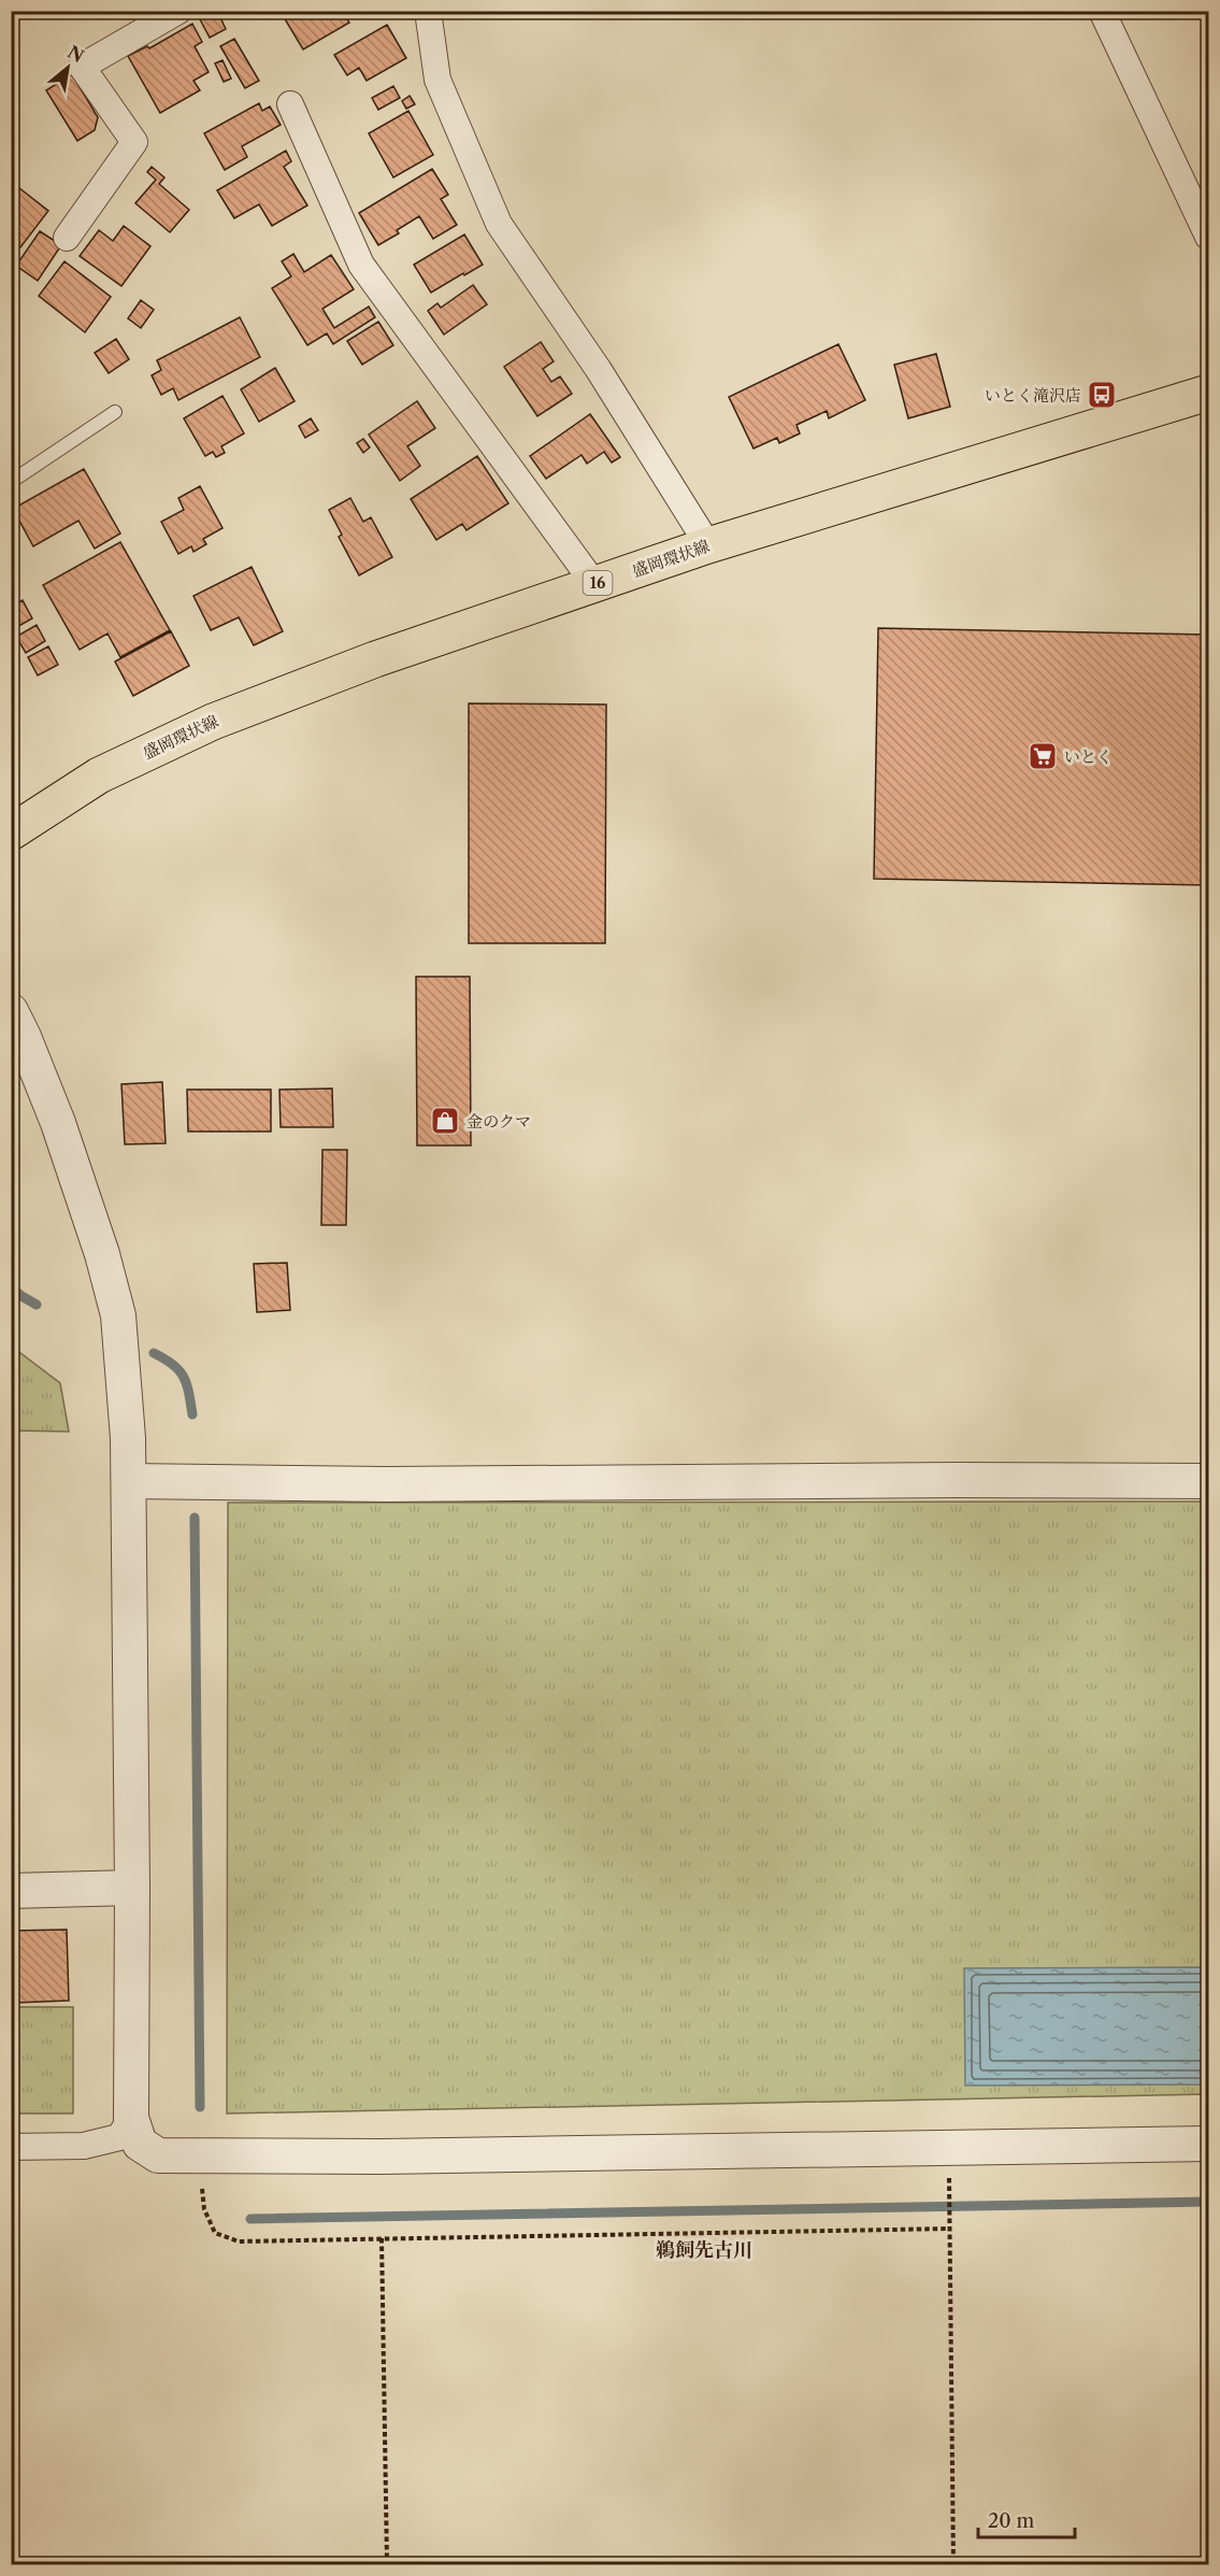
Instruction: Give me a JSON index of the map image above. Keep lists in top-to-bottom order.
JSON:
{
  "streets": {
    "main road": ["盛岡環状線", "16"]
  },
  "districts": ["鵜飼先古川"],
  "places": {
    "bus stop": ["いとく滝沢店"],
    "supermarket": ["いとく"],
    "shop": ["金のクマ"]
  },
  "scale_bar": "20 m",
  "north": "top right"
}
